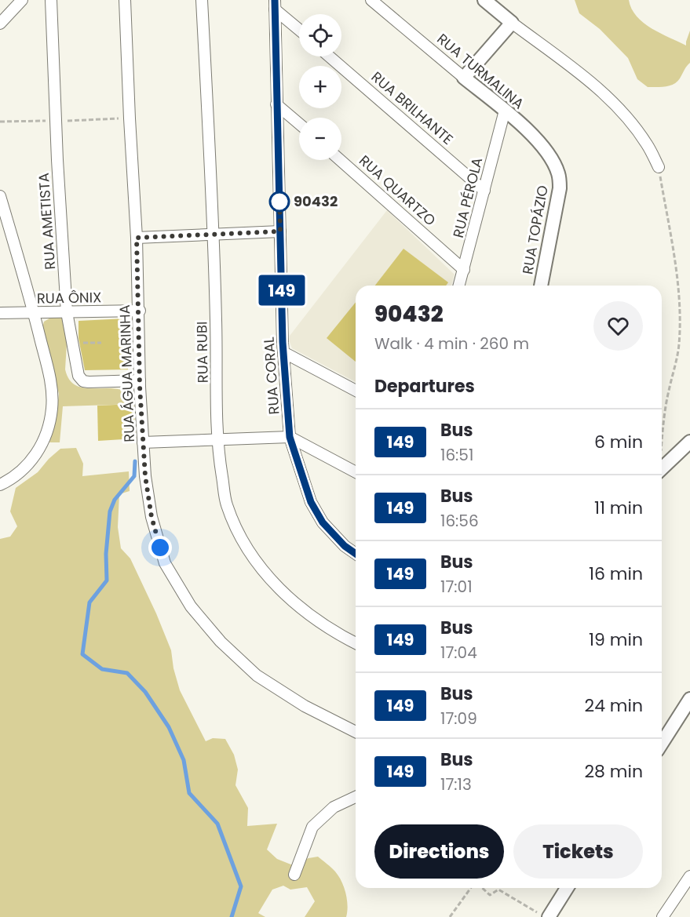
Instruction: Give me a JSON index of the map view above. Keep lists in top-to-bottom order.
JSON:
{
  "streets": {
    "street": [
      "RUA TURMALINA",
      "RUA BRILHANTE",
      "RUA QUARTZO",
      "RUA PÉROLA",
      "RUA AMETISTA",
      "RUA TOPÁZIO",
      "RUA ÔNIX",
      "RUA RUBI",
      "RUA ÁGUA MARINHA",
      "RUA CORAL"
    ]
  },
  "crossings": [
    ["RUA TURMALINA", "RUA PÉROLA"],
    ["RUA TURMALINA", "RUA TOPÁZIO"],
    ["RUA BRILHANTE", "RUA PÉROLA"],
    ["RUA QUARTZO", "RUA PÉROLA"],
    ["RUA AMETISTA", "RUA ÔNIX"],
    ["RUA AMETISTA", "RUA ÁGUA MARINHA"],
    ["RUA ÔNIX", "RUA ÁGUA MARINHA"]
  ],
  "places": ["90432"],
  "lines": ["bus line 149"],
  "page": {
    "on_map": "149",
    "map_buttons": ["+", "−"],
    "heading": [
      ["90432", "Walk · 4 min · 260 m"],
      "Departures"
    ],
    "list": [
      {
        "mark": "149",
        "name": "Bus",
        "note": "16:51",
        "value": "6 min"
      },
      {
        "mark": "149",
        "name": "Bus",
        "note": "16:56",
        "value": "11 min"
      },
      {
        "mark": "149",
        "name": "Bus",
        "note": "17:01",
        "value": "16 min"
      },
      {
        "mark": "149",
        "name": "Bus",
        "note": "17:04",
        "value": "19 min"
      },
      {
        "mark": "149",
        "name": "Bus",
        "note": "17:09",
        "value": "24 min"
      },
      {
        "mark": "149",
        "name": "Bus",
        "note": "17:13",
        "value": "28 min"
      }
    ],
    "buttons": ["Directions", "Tickets"]
  }
}
